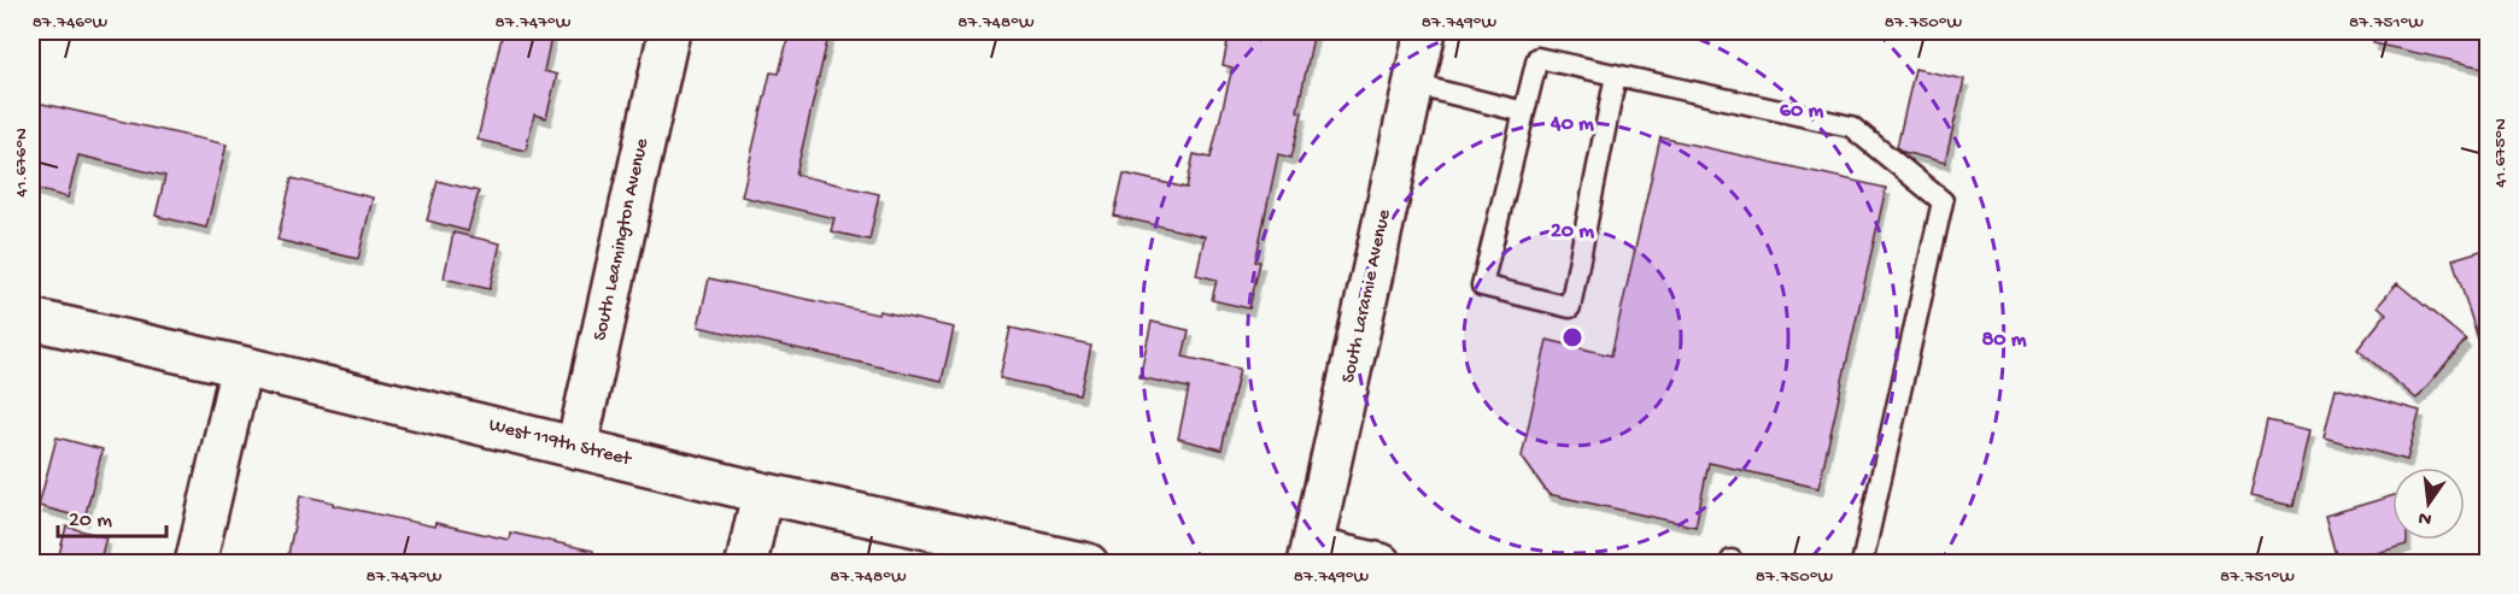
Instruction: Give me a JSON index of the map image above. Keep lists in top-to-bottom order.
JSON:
{
  "streets": {
    "street": ["South Leamington Avenue", "South Laramie Avenue", "West 119th Street"]
  },
  "crossings": [
    ["South Leamington Avenue", "West 119th Street"]
  ],
  "scale_bar": "20 m",
  "north": "bottom",
  "coordinates": [
    "87.746°W",
    "87.747°W",
    "87.748°W",
    "87.749°W",
    "87.750°W",
    "87.751°W",
    "41.675°N",
    "41.676°N"
  ],
  "rings": [
    "60 m",
    "40 m",
    "20 m",
    "80 m"
  ]
}
